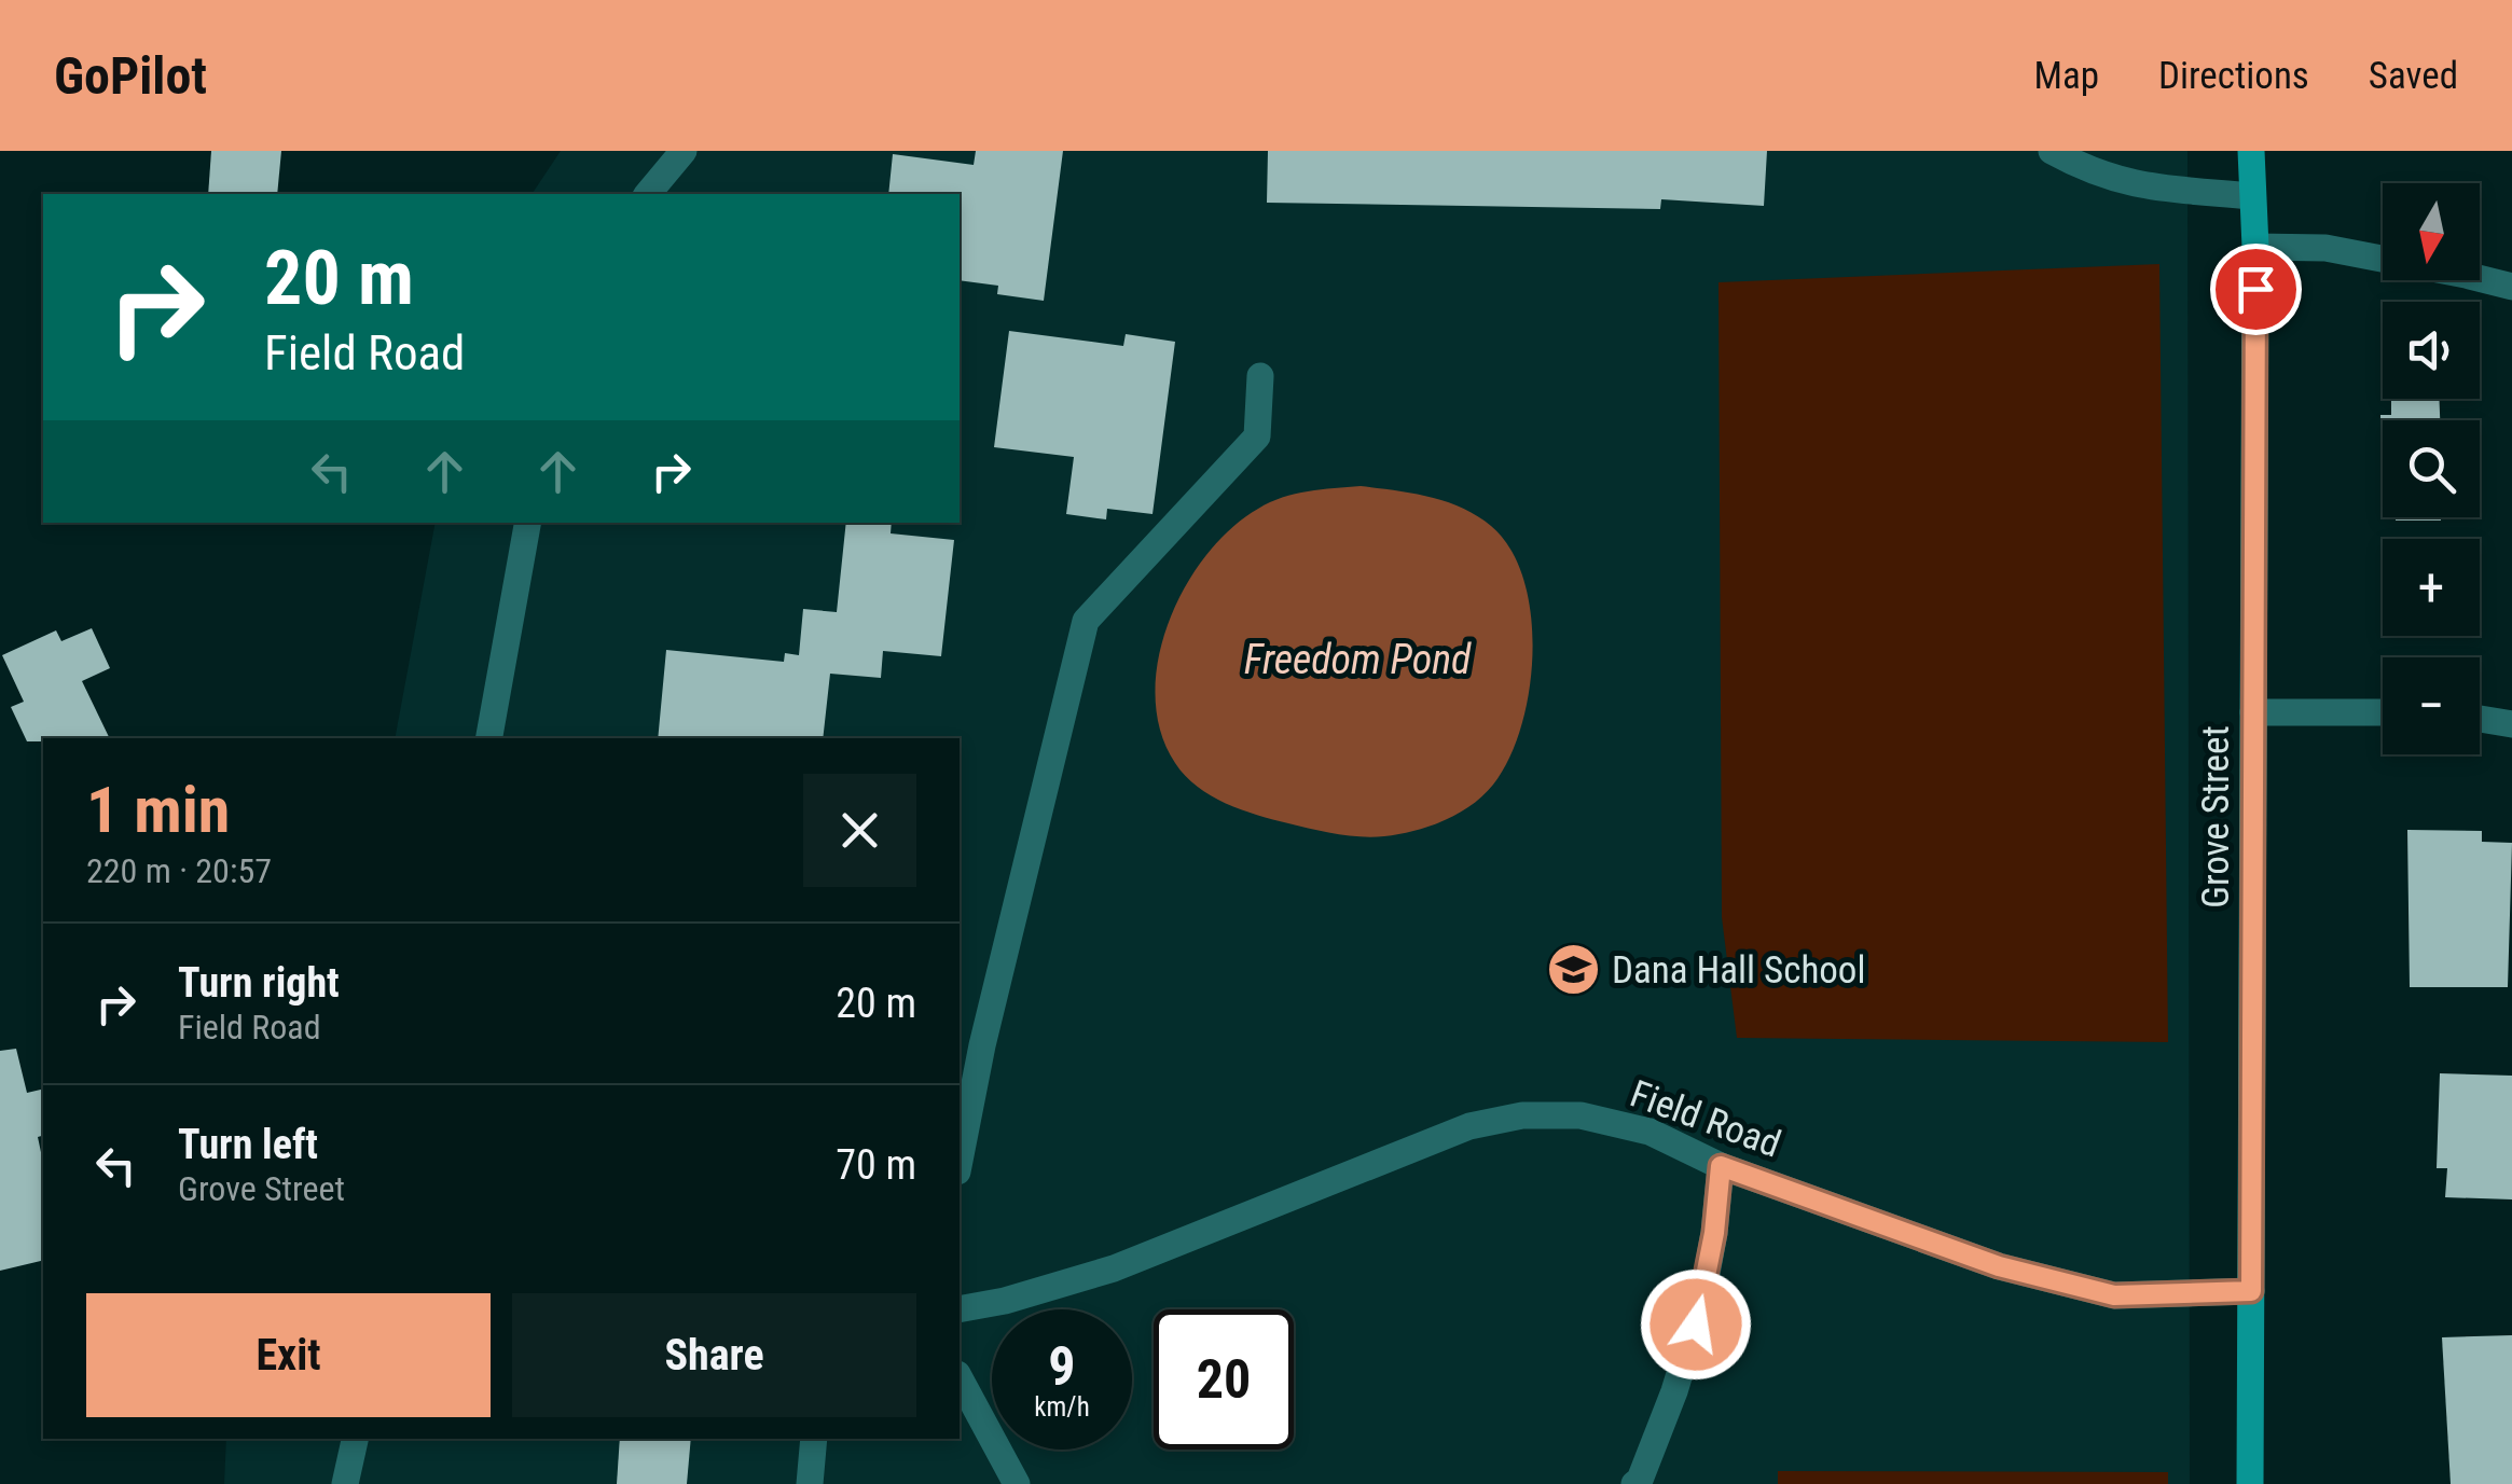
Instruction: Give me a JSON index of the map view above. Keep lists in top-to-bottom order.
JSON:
{
  "streets": {
    "street": ["Grove Street", "Field Road"]
  },
  "crossings": [
    ["Grove Street", "Field Road"]
  ],
  "water": ["Freedom Pond"],
  "places": {
    "school or university": ["Dana Hall School"]
  },
  "north": "bottom",
  "page": {
    "header": "GoPilot",
    "nav": ["Map", "Directions", "Saved"],
    "map_buttons": ["+", "−"],
    "turn": ["20 m", "Field Road"],
    "heading": ["1 min", "220 m · 20:57"],
    "list": [
      {
        "name": "Turn right",
        "note": "Field Road",
        "value": "20 m"
      },
      {
        "name": "Turn left",
        "note": "Grove Street",
        "value": "70 m"
      }
    ],
    "buttons": ["Exit", "Share"],
    "speed": "9 km/h",
    "limit": "20"
  }
}
